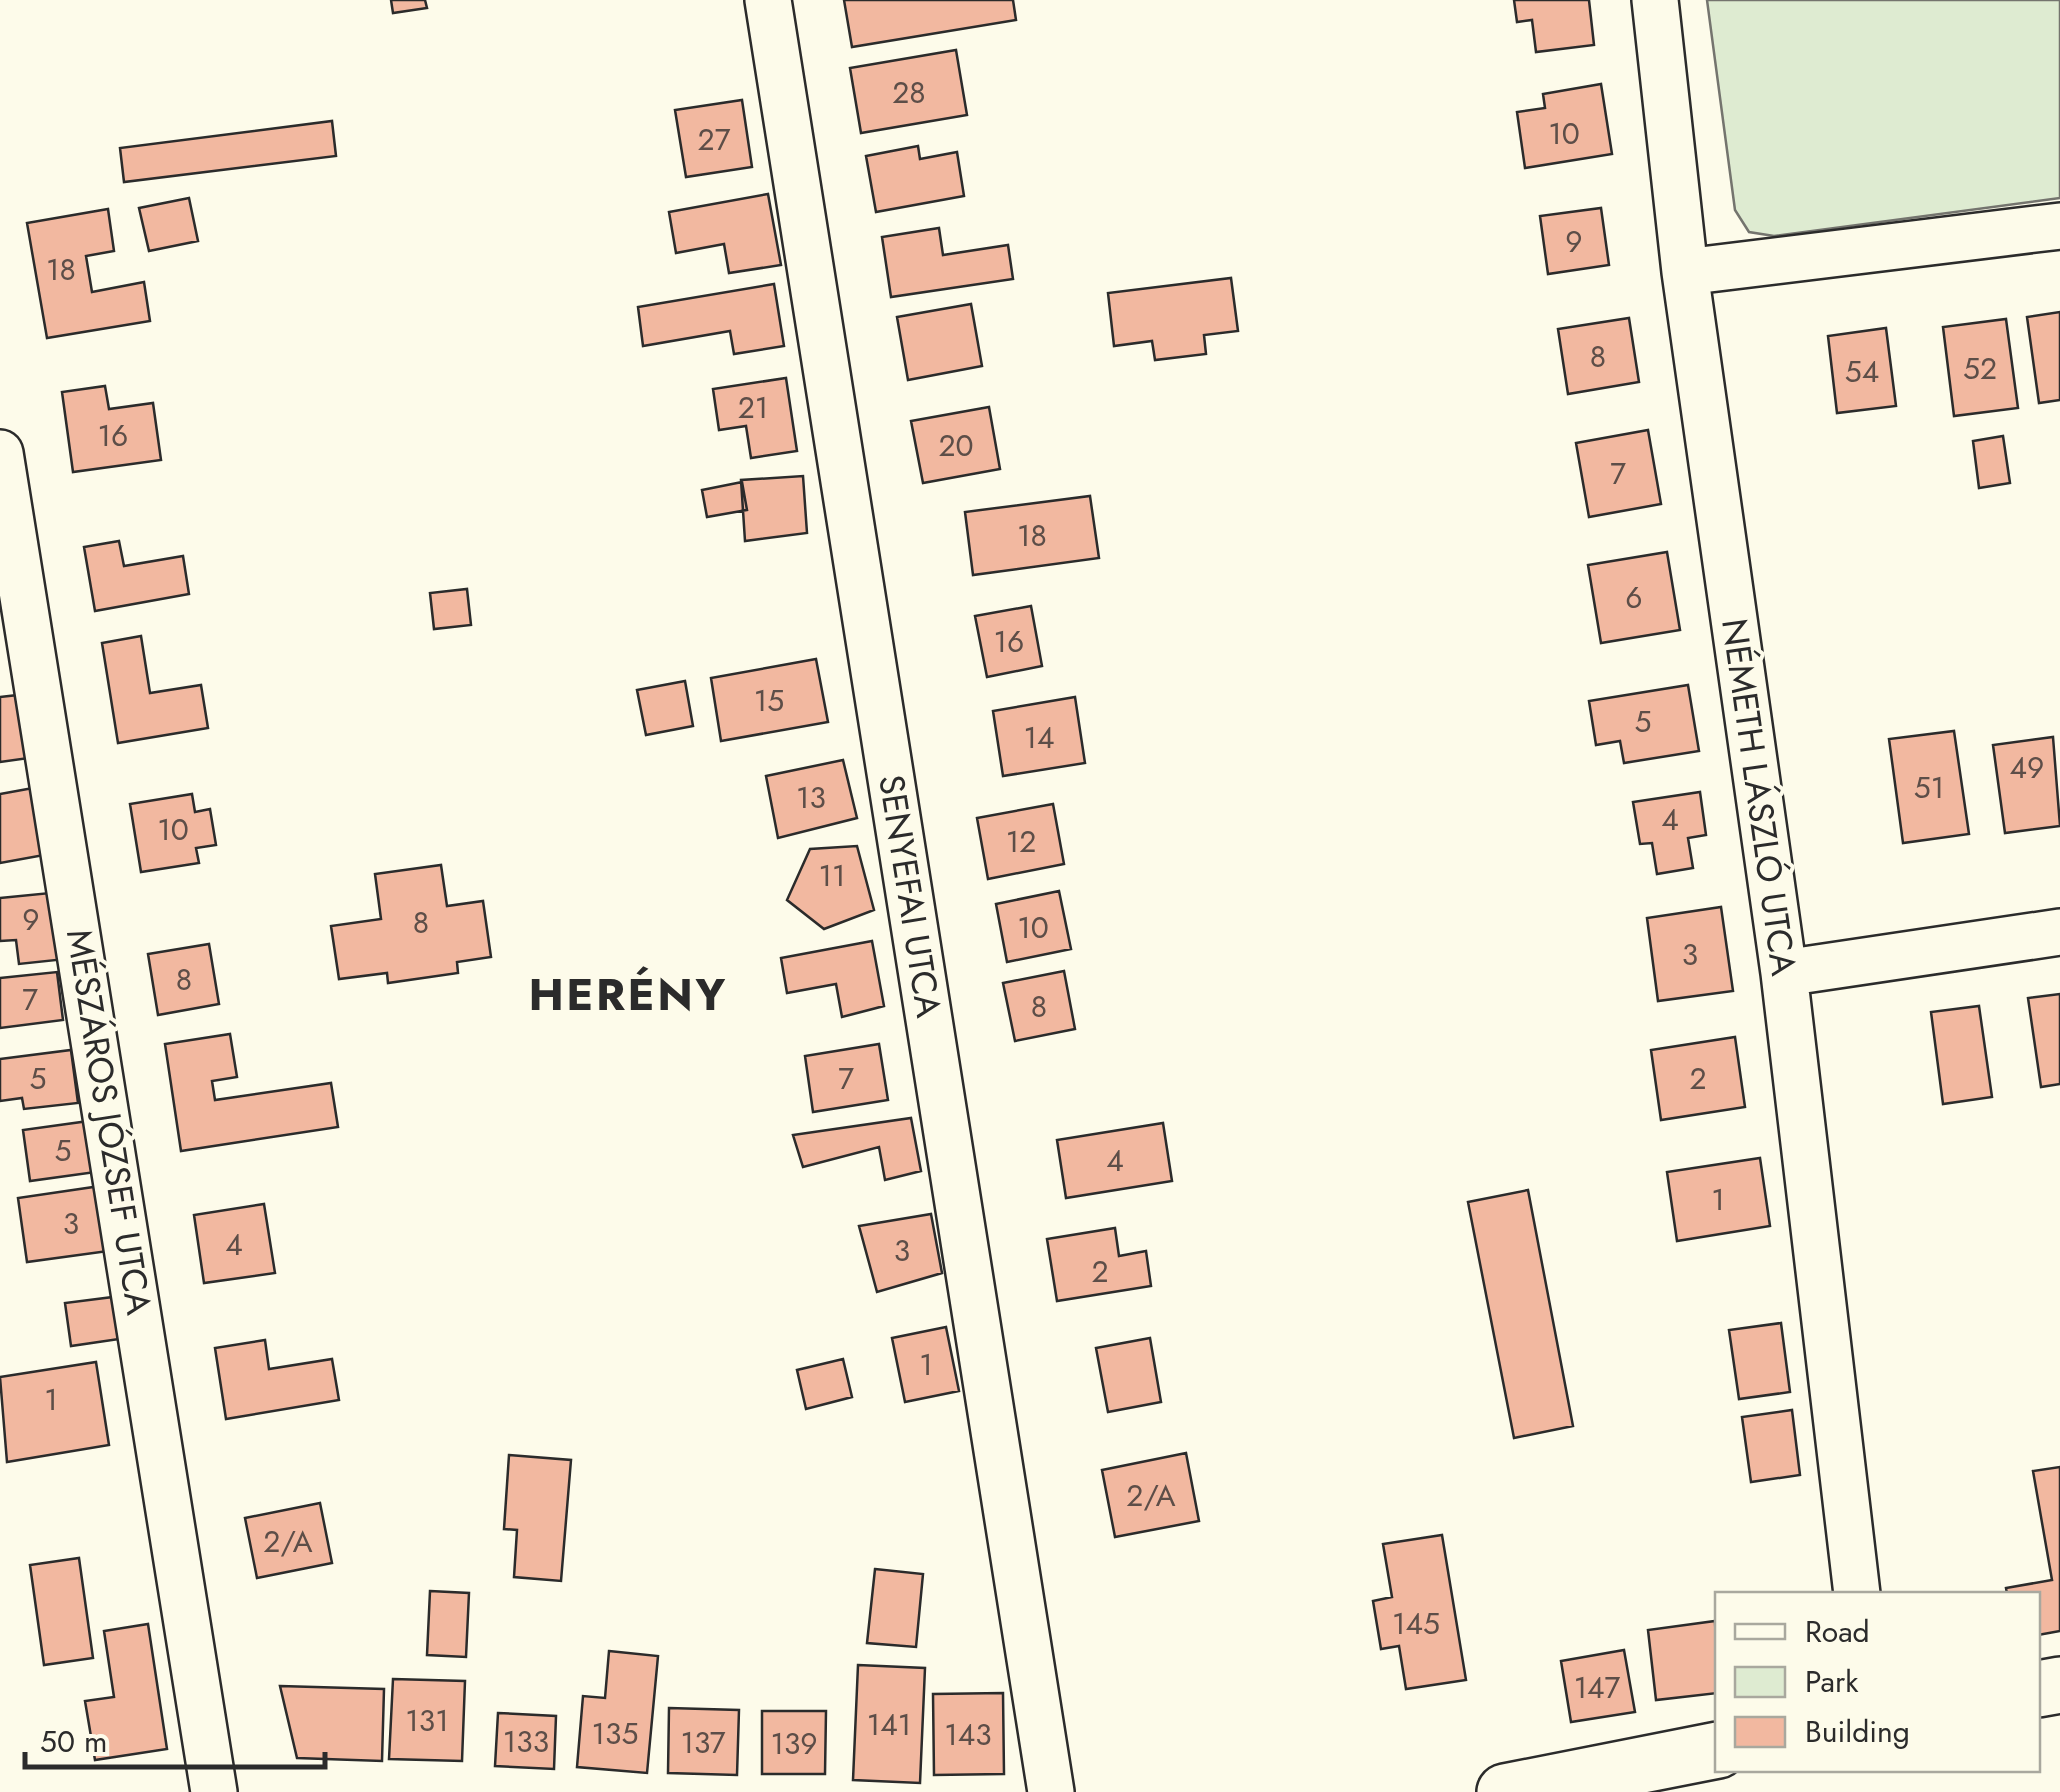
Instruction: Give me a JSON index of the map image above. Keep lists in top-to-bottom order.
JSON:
{
  "streets": {
    "street": ["NÉMETH LÁSZLÓ UTCA", "SENYEFAI UTCA", "MÉSZÁROS JÓZSEF UTCA"]
  },
  "districts": ["HERÉNY"],
  "house_numbers": [
    "28",
    "10",
    "27",
    "9",
    "18",
    "8",
    "52",
    "54",
    "21",
    "16",
    "20",
    "7",
    "18",
    "6",
    "16",
    "15",
    "5",
    "14",
    "49",
    "51",
    "13",
    "4",
    "10",
    "12",
    "11",
    "9",
    "8",
    "10",
    "3",
    "8",
    "7",
    "8",
    "5",
    "7",
    "2",
    "5",
    "4",
    "1",
    "3",
    "4",
    "3",
    "2",
    "1",
    "1",
    "2/A",
    "2/A",
    "145",
    "147",
    "131",
    "141",
    "135",
    "143",
    "133",
    "137",
    "139"
  ],
  "legend": ["Road", "Park", "Building"],
  "scale_bar": "50 m"
}
